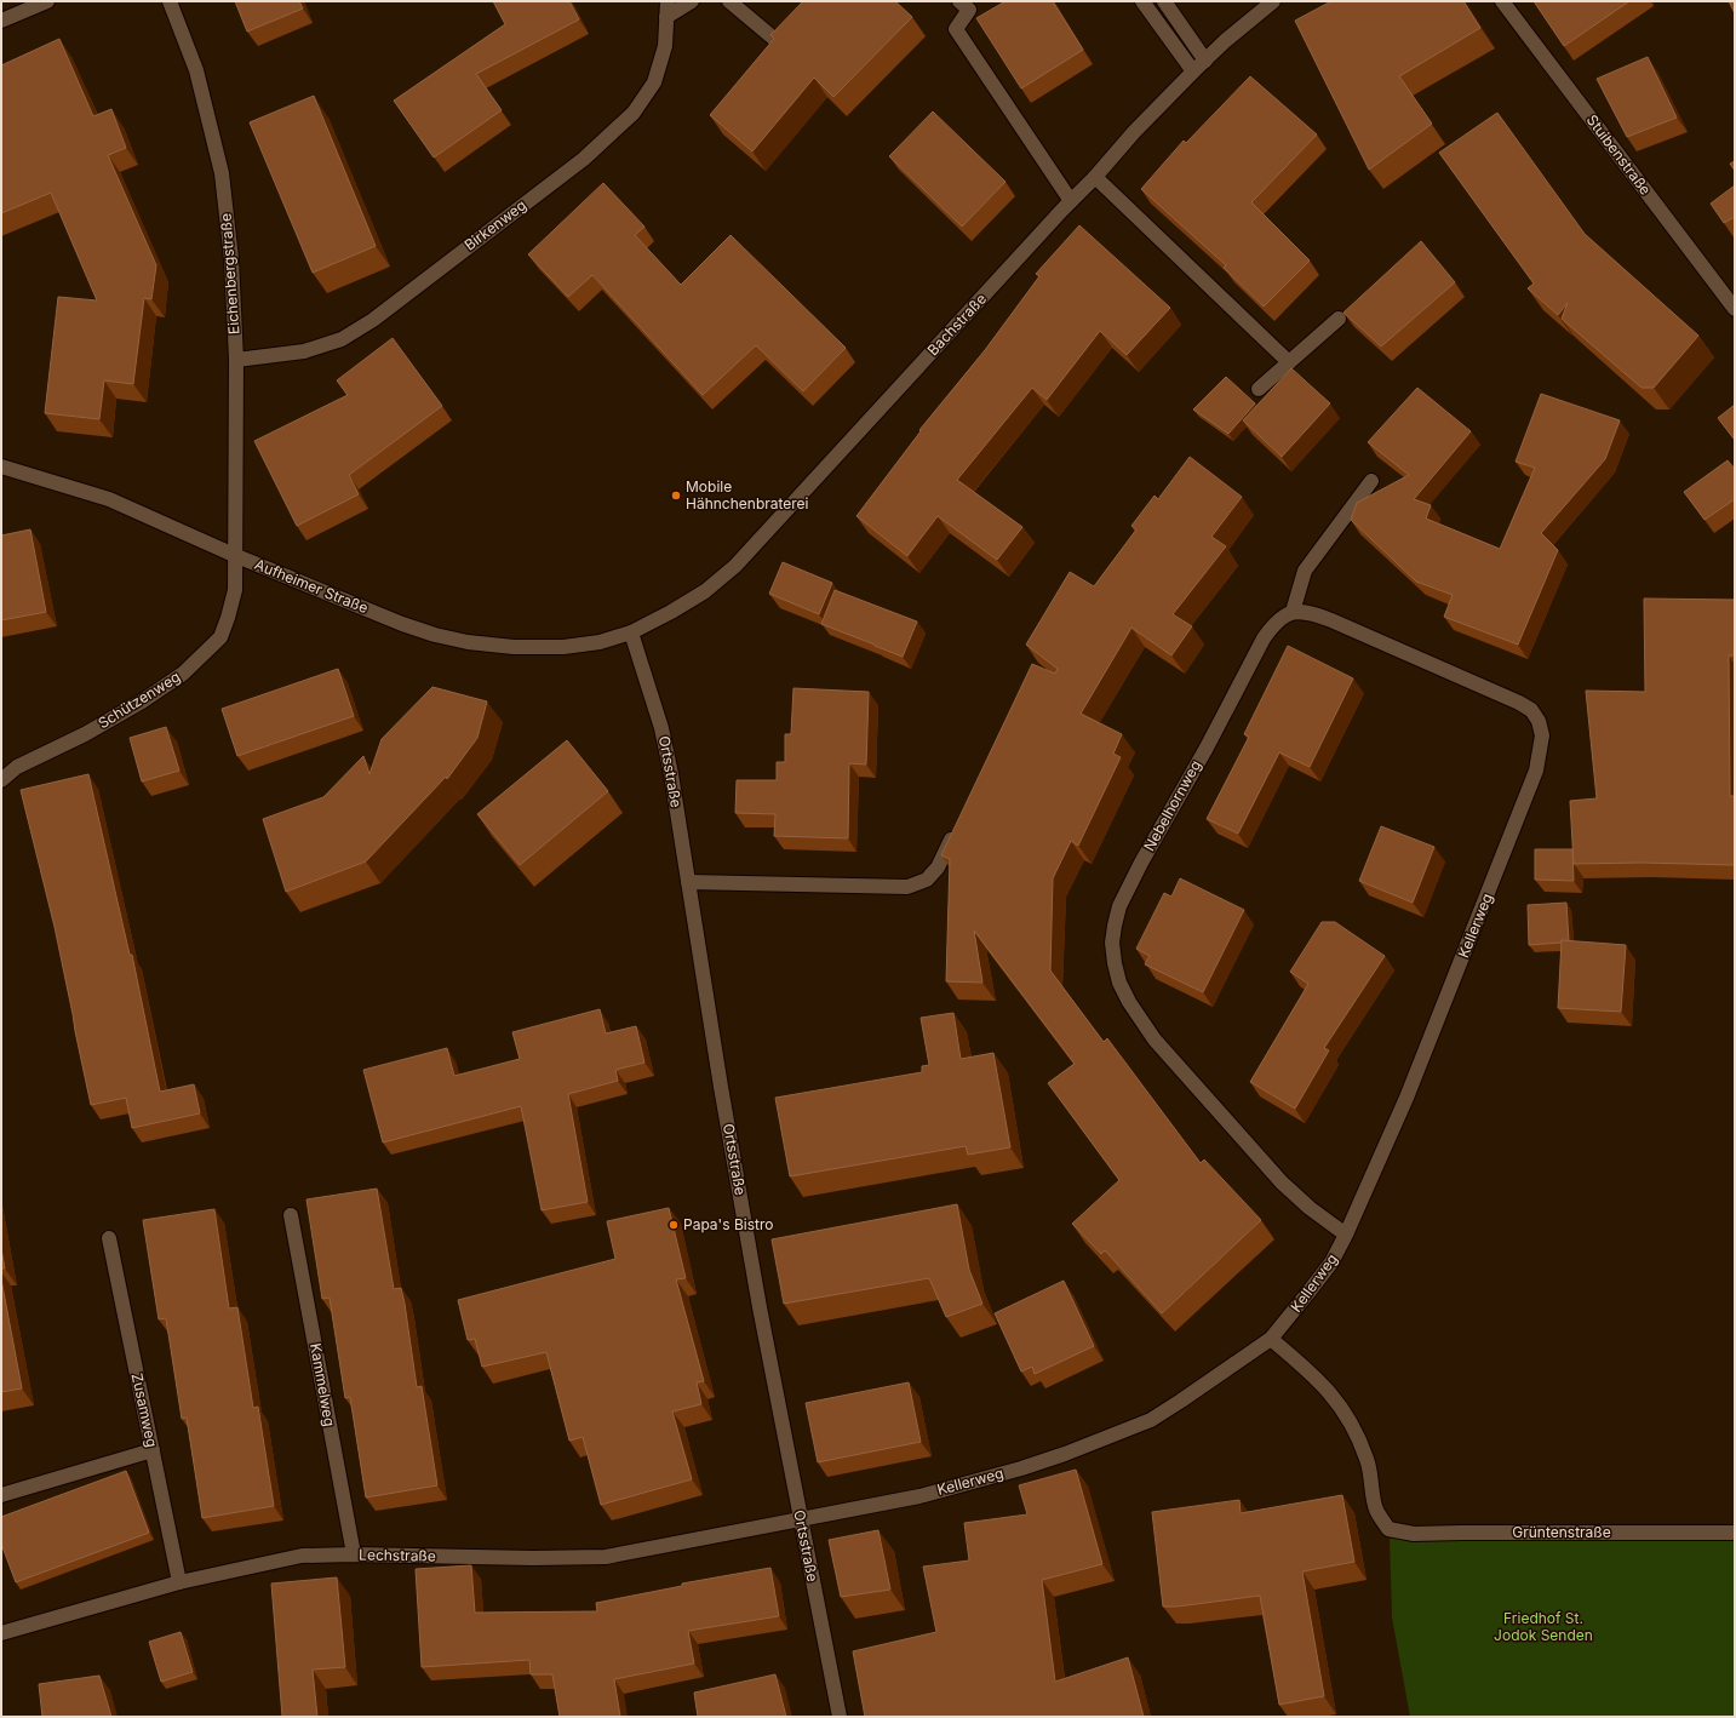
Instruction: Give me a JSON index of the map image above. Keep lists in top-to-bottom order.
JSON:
{
  "streets": {
    "street": [
      "Stuibenstraße",
      "Birkenweg",
      "Eichenbergstraße",
      "Bachstraße",
      "Aufheimer Straße",
      "Schützenweg",
      "Ortsstraße",
      "Nebelhornweg",
      "Kellerweg",
      "Kammelweg",
      "Zusamweg",
      "Grüntenstraße",
      "Lechstraße"
    ]
  },
  "crossings": [
    ["Birkenweg", "Eichenbergstraße"],
    ["Eichenbergstraße", "Aufheimer Straße"],
    ["Eichenbergstraße", "Schützenweg"],
    ["Bachstraße", "Aufheimer Straße"],
    ["Bachstraße", "Ortsstraße"],
    ["Aufheimer Straße", "Schützenweg"],
    ["Aufheimer Straße", "Ortsstraße"],
    ["Ortsstraße", "Kellerweg"],
    ["Ortsstraße", "Lechstraße"],
    ["Nebelhornweg", "Kellerweg"],
    ["Kellerweg", "Grüntenstraße"],
    ["Kellerweg", "Lechstraße"],
    ["Kammelweg", "Lechstraße"],
    ["Zusamweg", "Lechstraße"]
  ],
  "parks": ["Friedhof St. Jodok Senden"],
  "places": ["Mobile Hähnchenbraterei", "Papa's Bistro"]
}
